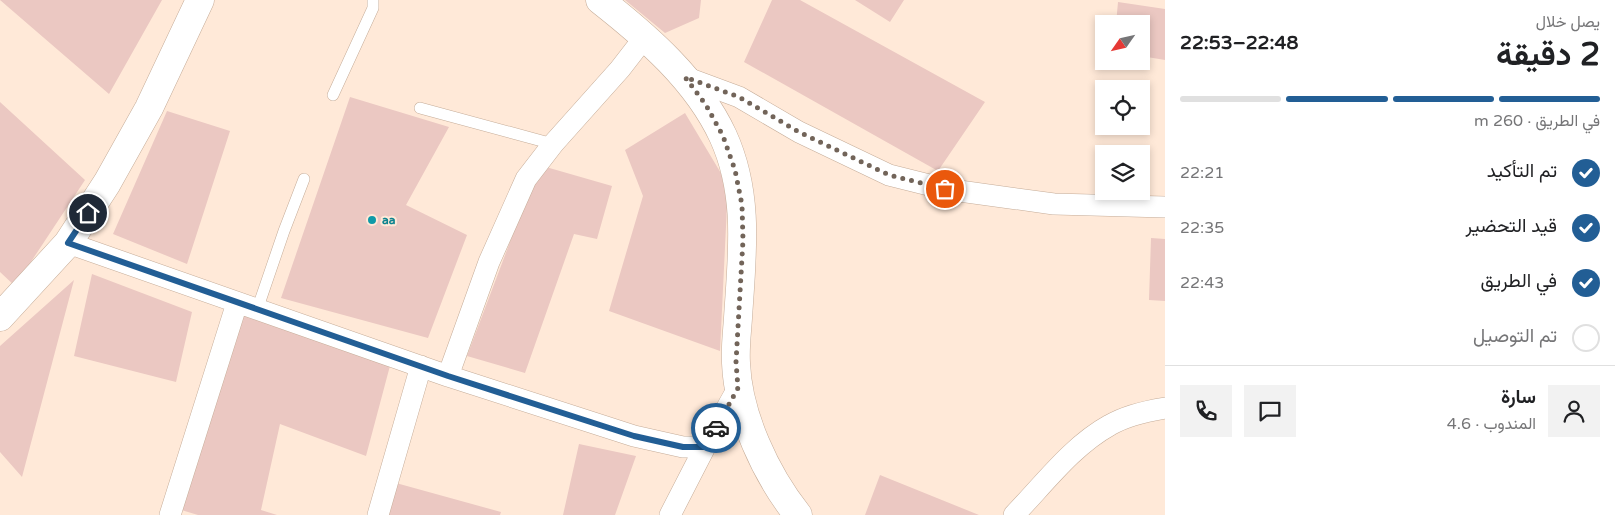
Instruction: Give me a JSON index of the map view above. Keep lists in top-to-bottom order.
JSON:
{
  "places": ["aa"],
  "north": "bottom left",
  "page": {
    "heading": ["2 دقيقة", "يصل خلال", "22:48–22:53"],
    "panel": ["سارة", "المندوب · 4.6"],
    "bar": "في الطريق · 260 m",
    "list": [
      ["تم التأكيد", "22:21"],
      ["قيد التحضير", "22:35"],
      ["في الطريق", "22:43"],
      "تم التوصيل"
    ]
  }
}
